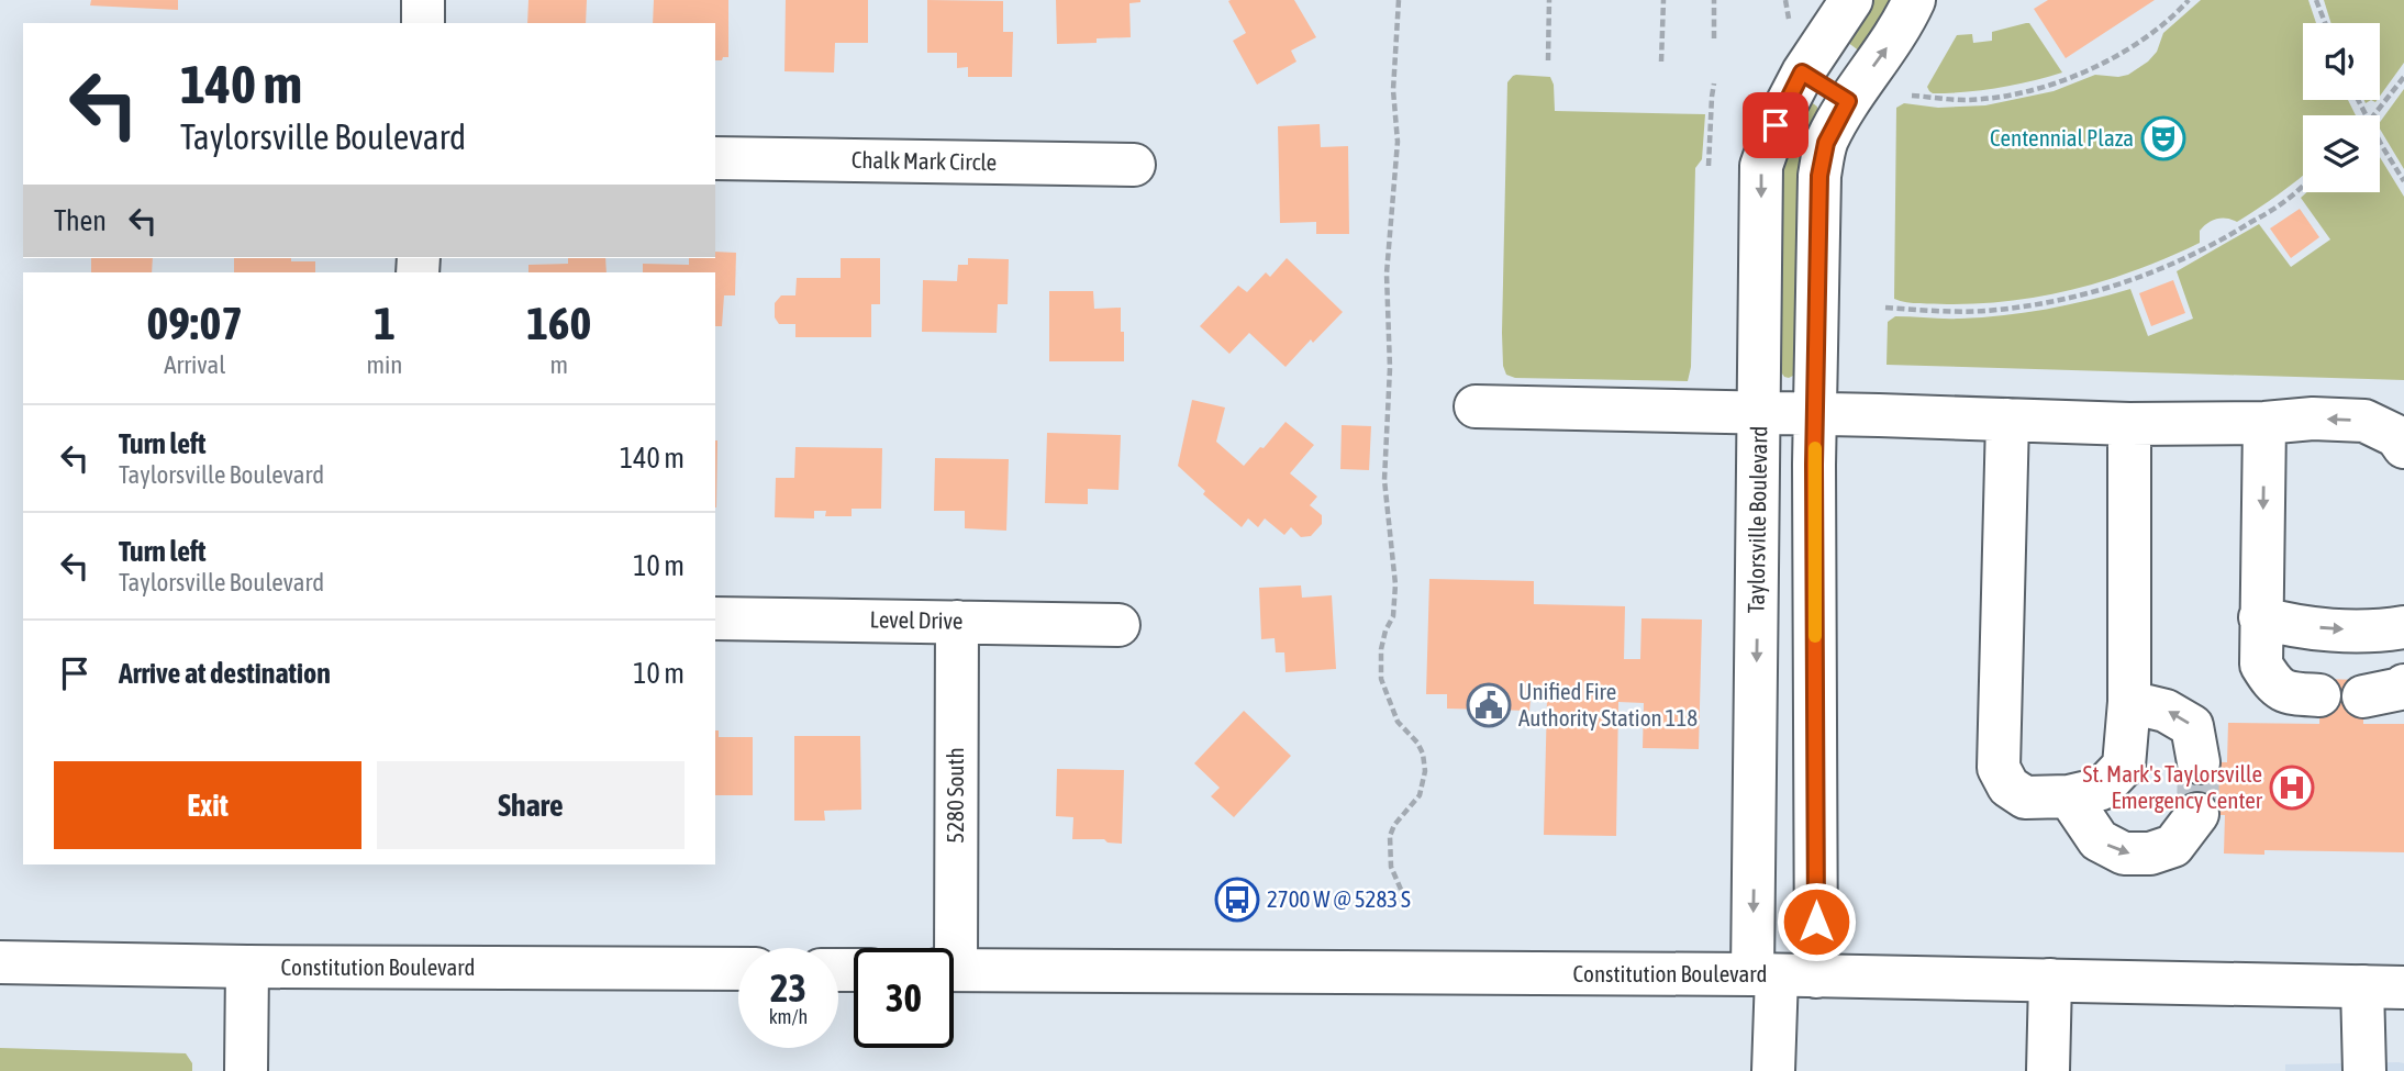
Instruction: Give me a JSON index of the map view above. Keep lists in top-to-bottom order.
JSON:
{
  "streets": {
    "street": [
      "Chalk Mark Circle",
      "Taylorsville Boulevard",
      "Level Drive",
      "5280 South",
      "Constitution Boulevard"
    ]
  },
  "crossings": [
    ["Taylorsville Boulevard", "Constitution Boulevard"],
    ["Level Drive", "5280 South"]
  ],
  "places": {
    "theatre": ["Centennial Plaza"],
    "public building": ["Unified Fire Authority Station 118"],
    "hospital": ["St. Mark's Taylorsville Emergency Center"],
    "bus stop": ["2700 W @ 5283 S"]
  },
  "page": {
    "turn": ["140 m", "Taylorsville Boulevard"],
    "then": "Then",
    "eta": [
      "09:07",
      "Arrival",
      "1",
      "min",
      "160",
      "m"
    ],
    "list": [
      {
        "name": "Turn left",
        "note": "Taylorsville Boulevard",
        "value": "140 m"
      },
      {
        "name": "Turn left",
        "note": "Taylorsville Boulevard",
        "value": "10 m"
      },
      {
        "name": "Arrive at destination",
        "value": "10 m"
      }
    ],
    "buttons": ["Exit", "Share"],
    "speed": "23 km/h",
    "limit": "30"
  }
}
